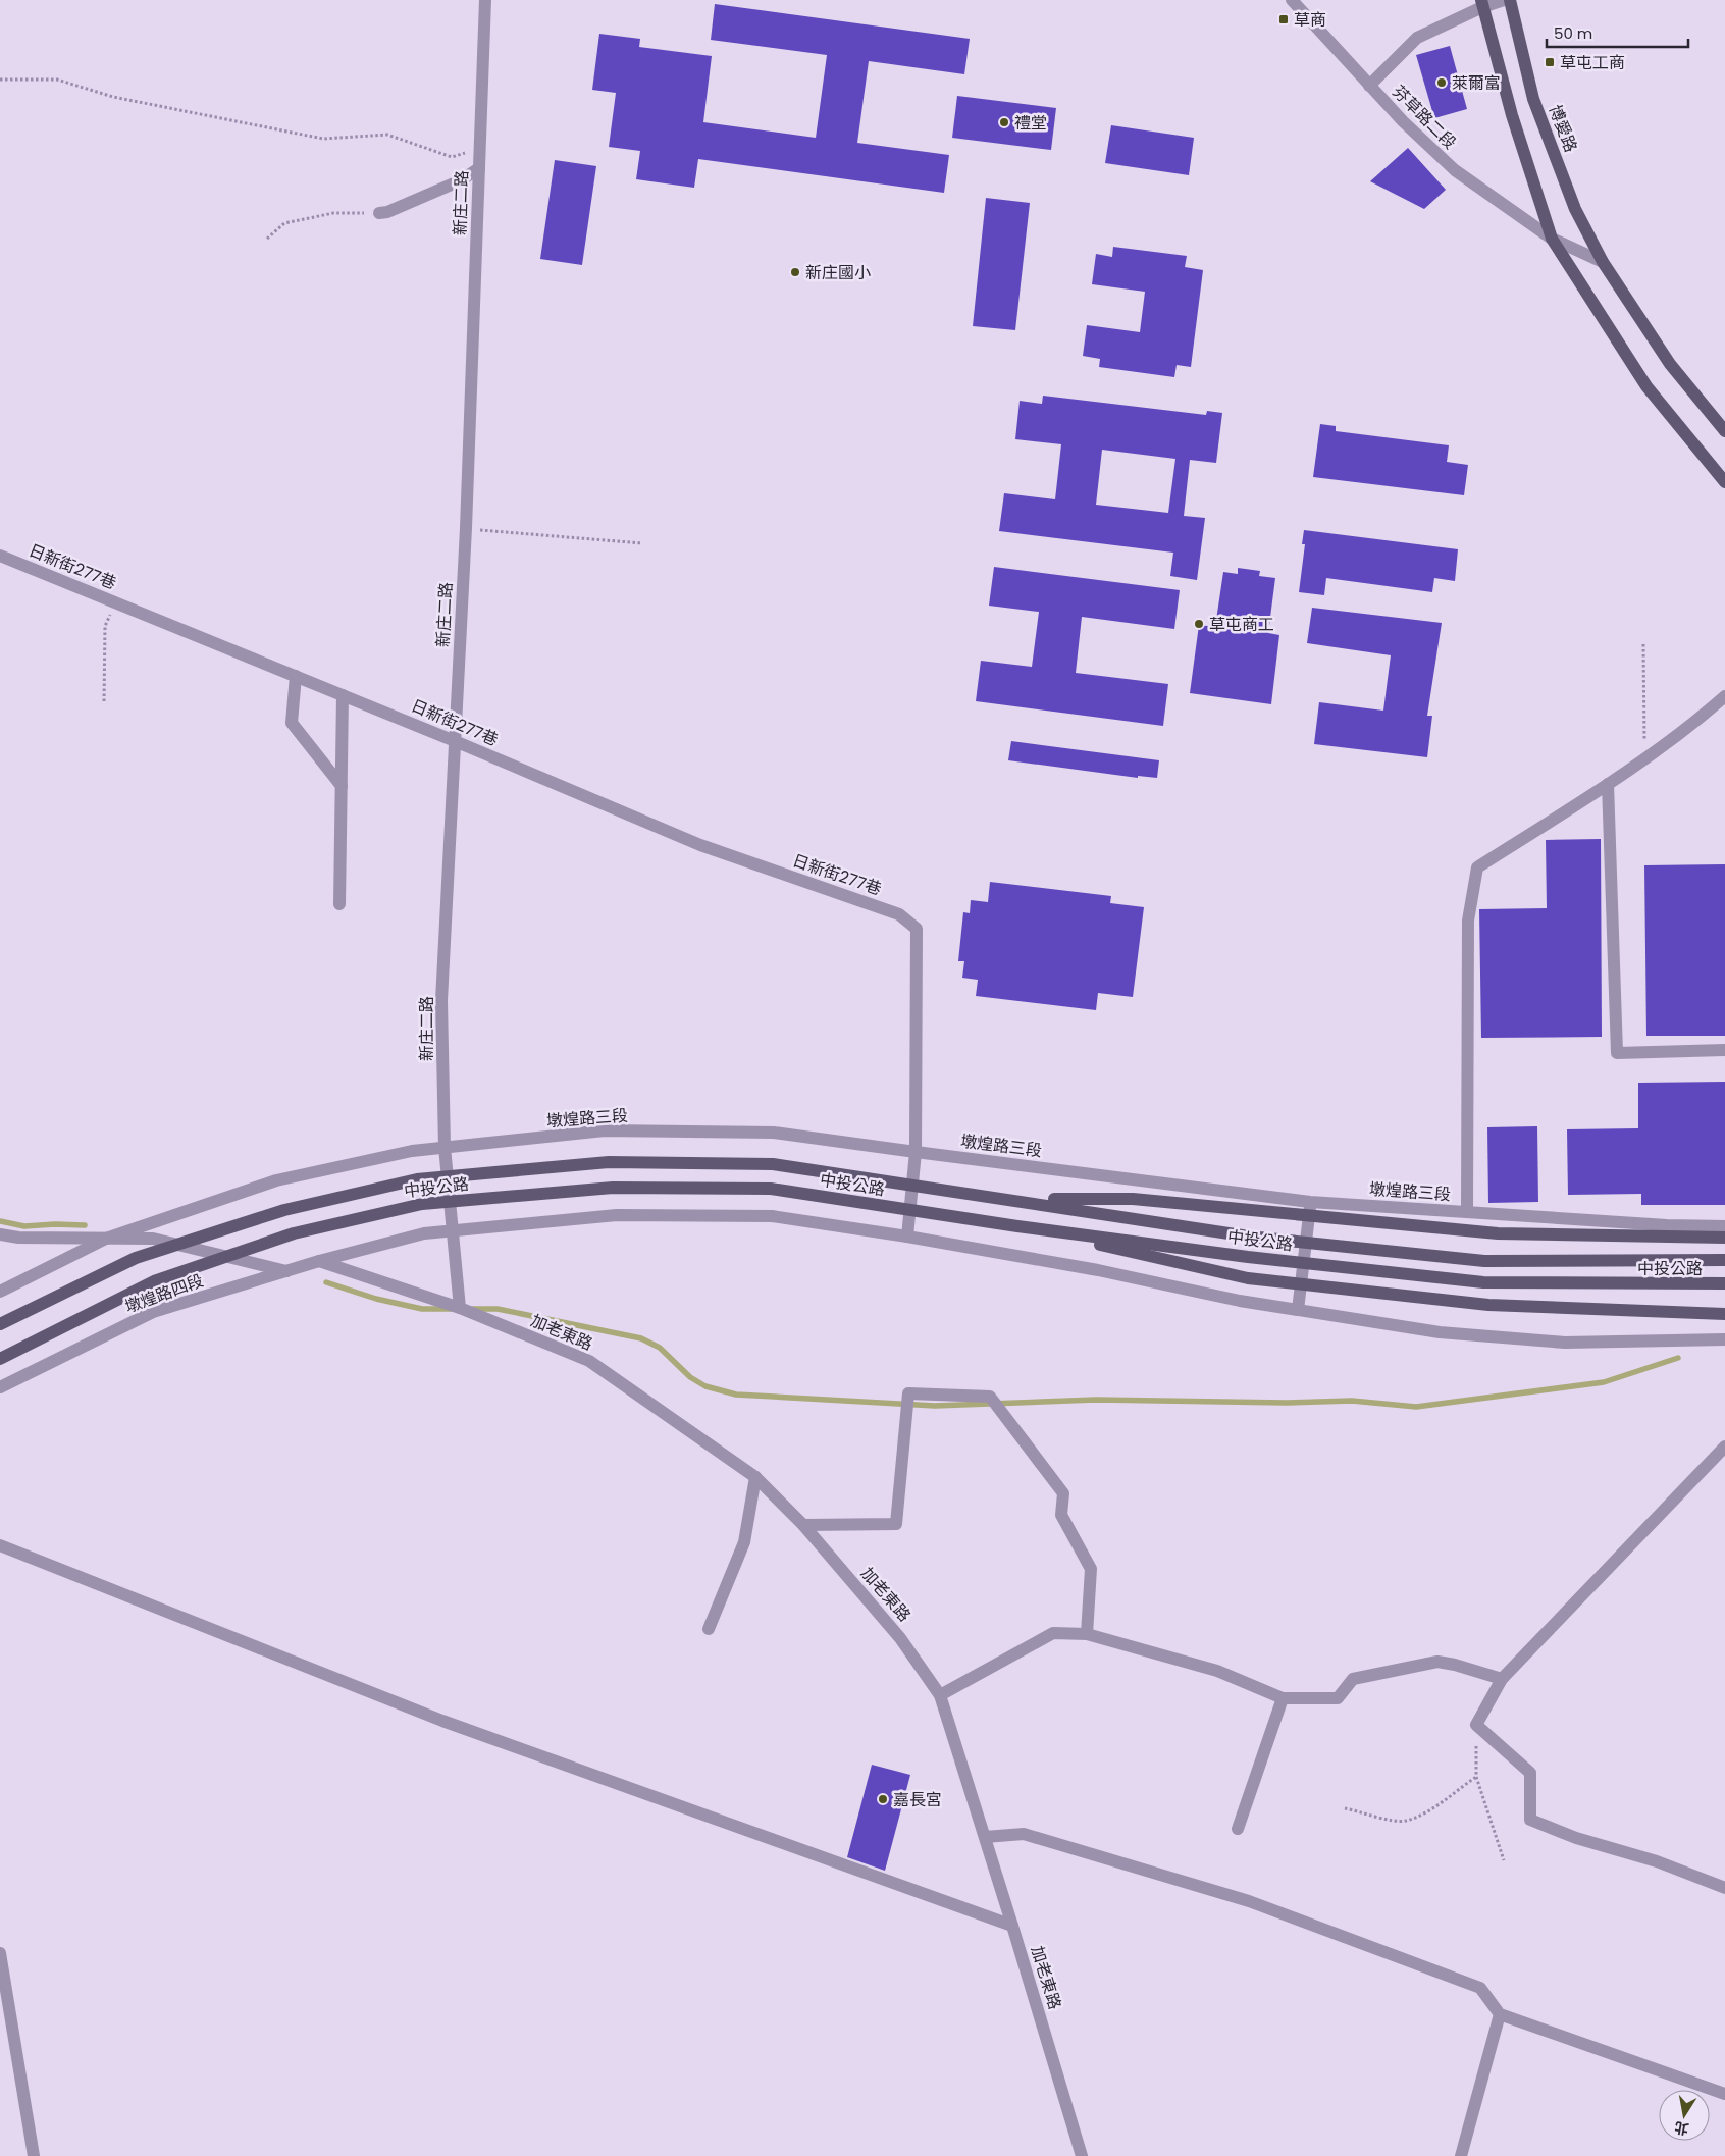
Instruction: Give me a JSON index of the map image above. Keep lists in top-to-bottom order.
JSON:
{
  "streets": {
    "main road": ["芬草路二段", "博愛路", "中投公路"],
    "street": [
      "新庄二路",
      "日新街277巷",
      "墩煌路三段",
      "墩煌路四段",
      "加老東路"
    ]
  },
  "crossings": [
    ["芬草路二段", "博愛路"],
    ["新庄二路", "日新街277巷"],
    ["新庄二路", "墩煌路三段"],
    ["日新街277巷", "墩煌路三段"],
    ["墩煌路四段", "加老東路"]
  ],
  "places": {
    "transit": ["草商", "草屯工商"],
    "other": [
      "萊爾富",
      "禮堂",
      "新庄國小",
      "草屯商工",
      "嘉長宮"
    ]
  },
  "scale_bar": "50 m",
  "north": "bottom"
}
